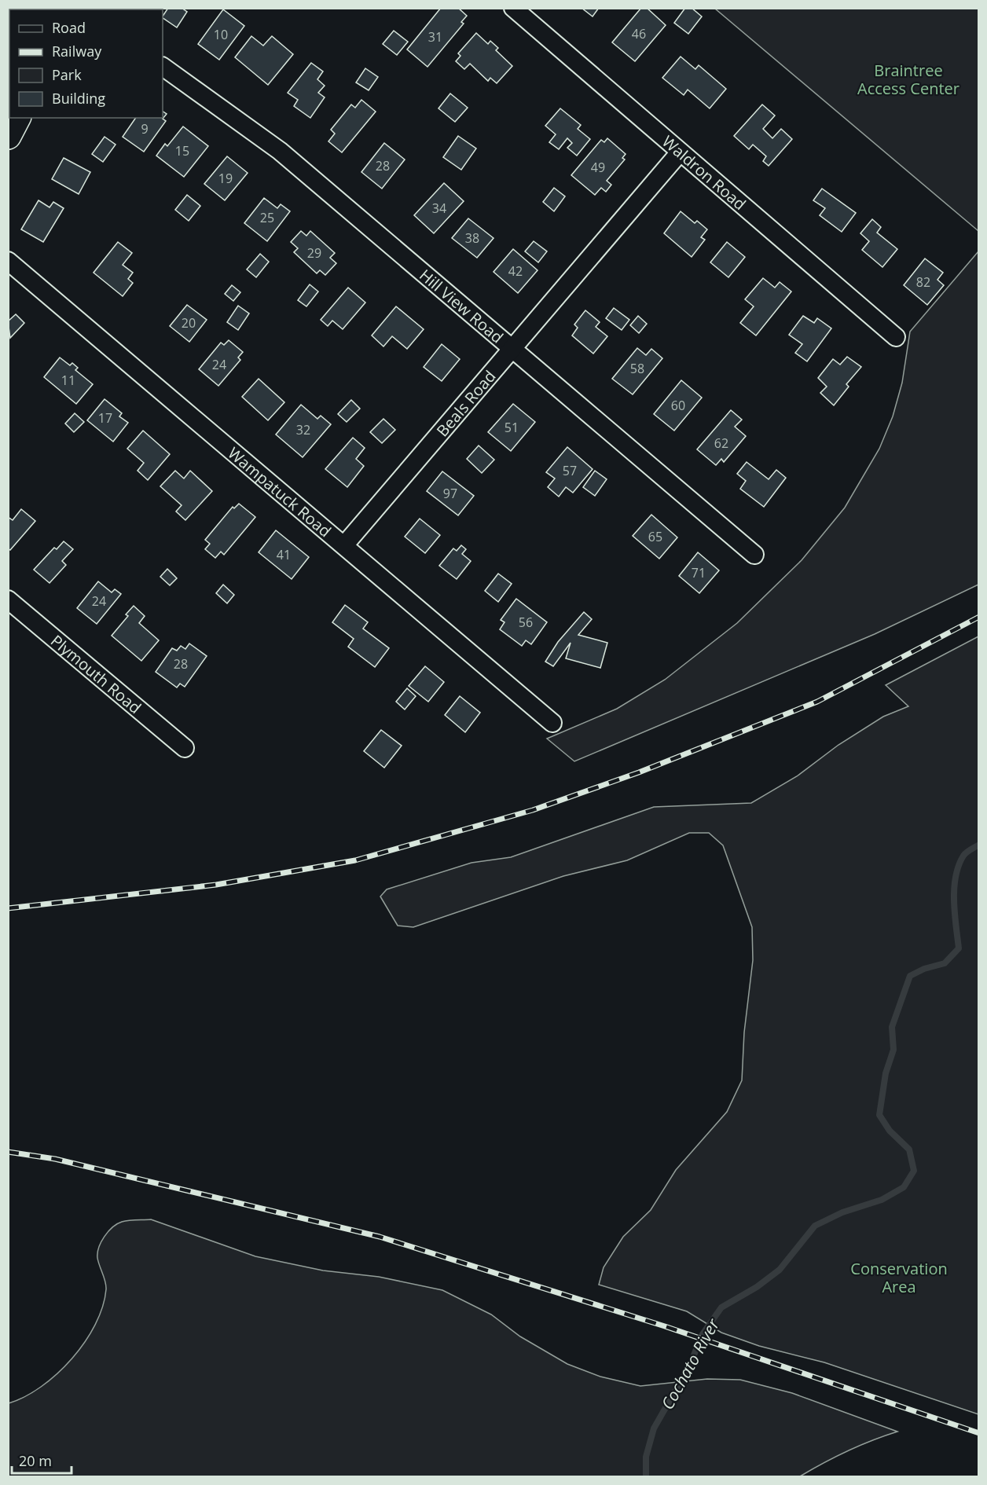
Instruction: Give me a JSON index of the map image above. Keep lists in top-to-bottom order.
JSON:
{
  "streets": {
    "street": [
      "Waldron Road",
      "Hill View Road",
      "Beals Road",
      "Wampatuck Road",
      "Plymouth Road"
    ]
  },
  "crossings": [
    ["Waldron Road", "Beals Road"],
    ["Hill View Road", "Beals Road"],
    ["Beals Road", "Wampatuck Road"]
  ],
  "water": ["Cochato River"],
  "parks": ["Braintree Access Center", "Conservation Area"],
  "house_numbers": [
    "46",
    "10",
    "31",
    "9",
    "15",
    "28",
    "49",
    "19",
    "34",
    "25",
    "38",
    "29",
    "42",
    "82",
    "20",
    "24",
    "58",
    "11",
    "60",
    "17",
    "51",
    "32",
    "62",
    "57",
    "97",
    "65",
    "41",
    "71",
    "24",
    "56",
    "28"
  ],
  "legend": [
    "Road",
    "Railway",
    "Park",
    "Building"
  ],
  "scale_bar": "20 m"
}
